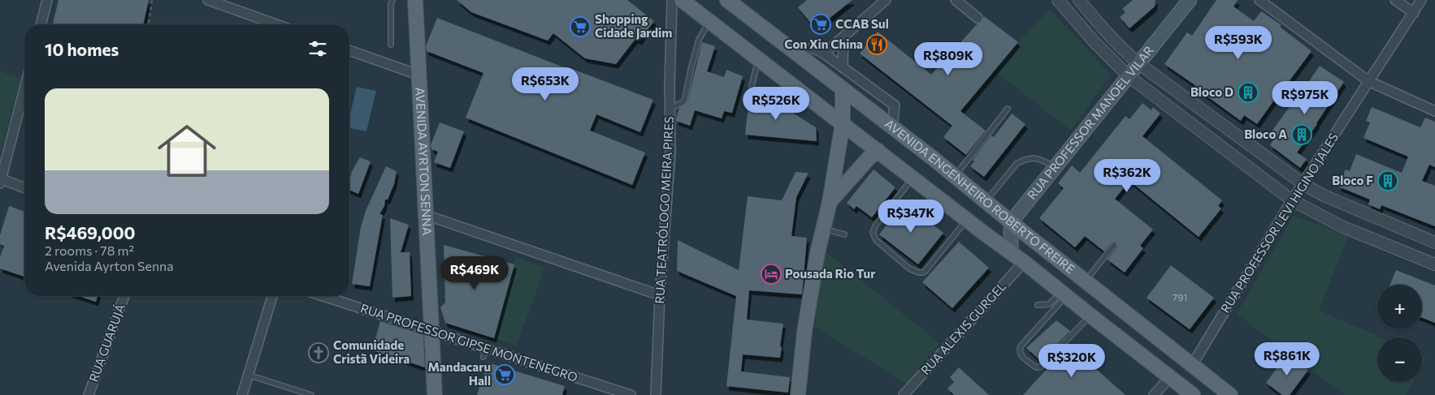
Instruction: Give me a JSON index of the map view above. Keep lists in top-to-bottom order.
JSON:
{
  "streets": {
    "main road": ["RUA PROFESSOR MANOEL VILAR", "AVENIDA AYRTON SENNA", "AVENIDA ENGENHEIRO ROBERTO FREIRE"],
    "street": [
      "RUA TEATRÓLOGO MEIRA PIRES",
      "RUA PROFESSOR LEVI HIGINO JALES",
      "RUA ALEXIS GURGEL",
      "RUA GUARUJÁ",
      "RUA PROFESSOR GIPSE MONTENEGRO"
    ]
  },
  "crossings": [
    ["RUA PROFESSOR MANOEL VILAR", "AVENIDA ENGENHEIRO ROBERTO FREIRE"],
    ["AVENIDA AYRTON SENNA", "RUA PROFESSOR GIPSE MONTENEGRO"],
    ["AVENIDA ENGENHEIRO ROBERTO FREIRE", "RUA PROFESSOR LEVI HIGINO JALES"],
    ["AVENIDA ENGENHEIRO ROBERTO FREIRE", "RUA ALEXIS GURGEL"]
  ],
  "places": {
    "supermarket": ["CCAB Sul", "Shopping Cidade Jardim", "Mandacaru Hall"],
    "restaurant": ["Con Xin China"],
    "building": ["Bloco D", "Bloco A", "Bloco F"],
    "hotel": ["Pousada Rio Tur"],
    "church": ["Comunidade Cristã Videira"]
  },
  "house_numbers": ["791"],
  "page": {
    "heading": "10 homes",
    "price": [
      "R$593K",
      "R$809K",
      "R$653K",
      "R$975K",
      "R$526K",
      "R$362K",
      "R$347K",
      "R$469K",
      "R$861K",
      "R$320K"
    ],
    "list": [
      {
        "name": "R$469,000",
        "note": "2 rooms · 78 m² · Avenida Ayrton Senna"
      }
    ],
    "map_buttons": ["+", "−"]
  }
}
